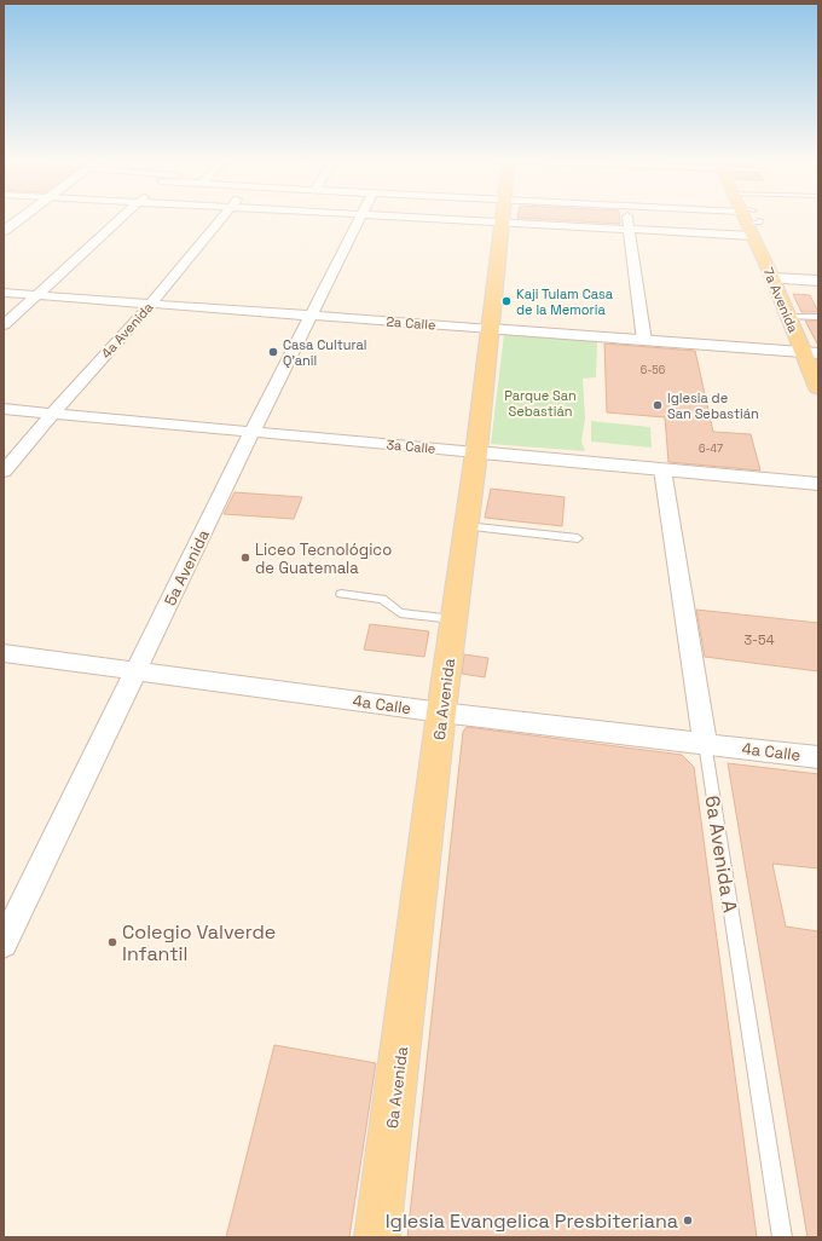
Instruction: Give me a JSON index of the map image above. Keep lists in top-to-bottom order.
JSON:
{
  "streets": {
    "main road": ["7a Avenida", "6a Avenida"],
    "street": [
      "2a Calle",
      "4a Avenida",
      "3a Calle",
      "5a Avenida",
      "4a Calle",
      "6a Avenida A"
    ]
  },
  "crossings": [
    ["7a Avenida", "2a Calle"],
    ["2a Calle", "4a Avenida"],
    ["2a Calle", "5a Avenida"],
    ["2a Calle", "6a Avenida"],
    ["4a Avenida", "3a Calle"],
    ["3a Calle", "5a Avenida"],
    ["3a Calle", "6a Avenida"],
    ["3a Calle", "6a Avenida A"],
    ["5a Avenida", "4a Calle"],
    ["6a Avenida", "4a Calle"],
    ["4a Calle", "6a Avenida A"]
  ],
  "parks": ["Parque San Sebastián"],
  "places": [
    "Kaji Tulam Casa de la Memoria",
    "Casa Cultural Q'anil",
    "Iglesia de San Sebastián",
    "Liceo Tecnológico de Guatemala",
    "Colegio Valverde Infantil",
    "Iglesia Evangelica Presbiteriana"
  ],
  "house_numbers": ["6-56", "6-47", "3-54"]
}
